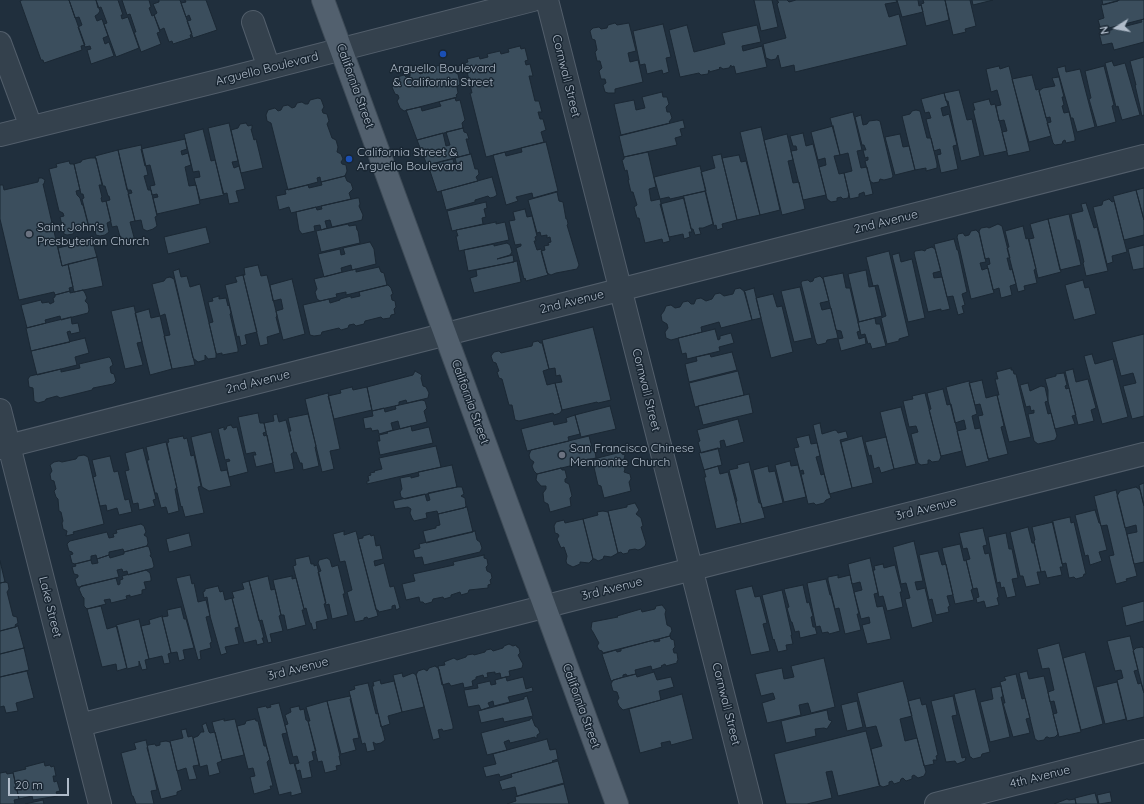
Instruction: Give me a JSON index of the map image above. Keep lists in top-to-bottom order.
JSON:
{
  "streets": {
    "main road": ["California Street"],
    "street": [
      "Arguello Boulevard",
      "Cornwall Street",
      "2nd Avenue",
      "3rd Avenue",
      "Lake Street",
      "4th Avenue"
    ]
  },
  "crossings": [
    ["Arguello Boulevard", "California Street"],
    ["Cornwall Street", "2nd Avenue"],
    ["Cornwall Street", "3rd Avenue"],
    ["California Street", "2nd Avenue"],
    ["California Street", "3rd Avenue"],
    ["2nd Avenue", "Lake Street"],
    ["3rd Avenue", "Lake Street"]
  ],
  "places": [
    "Arguello Boulevard & California Street",
    "California Street & Arguello Boulevard",
    "Saint John's Presbyterian Church",
    "San Francisco Chinese Mennonite Church"
  ],
  "scale_bar": "20 m",
  "north": "left"
}
